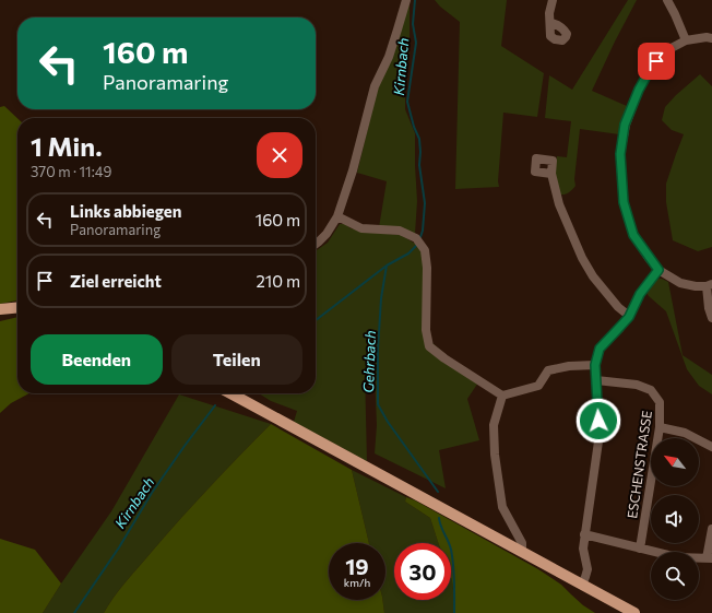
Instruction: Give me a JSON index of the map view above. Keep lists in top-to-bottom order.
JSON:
{
  "streets": {
    "street": ["ESCHENSTRASSE"]
  },
  "water": ["Kirnbach", "Gehrbach"],
  "north": "top left",
  "page": {
    "turn": ["160 m", "Panoramaring"],
    "heading": ["1 Min.", "370 m · 11:49"],
    "list": [
      {
        "name": "Links abbiegen",
        "note": "Panoramaring",
        "value": "160 m"
      },
      {
        "name": "Ziel erreicht",
        "value": "210 m"
      }
    ],
    "buttons": ["Beenden", "Teilen"],
    "speed": "19 km/h",
    "limit": "30"
  }
}
